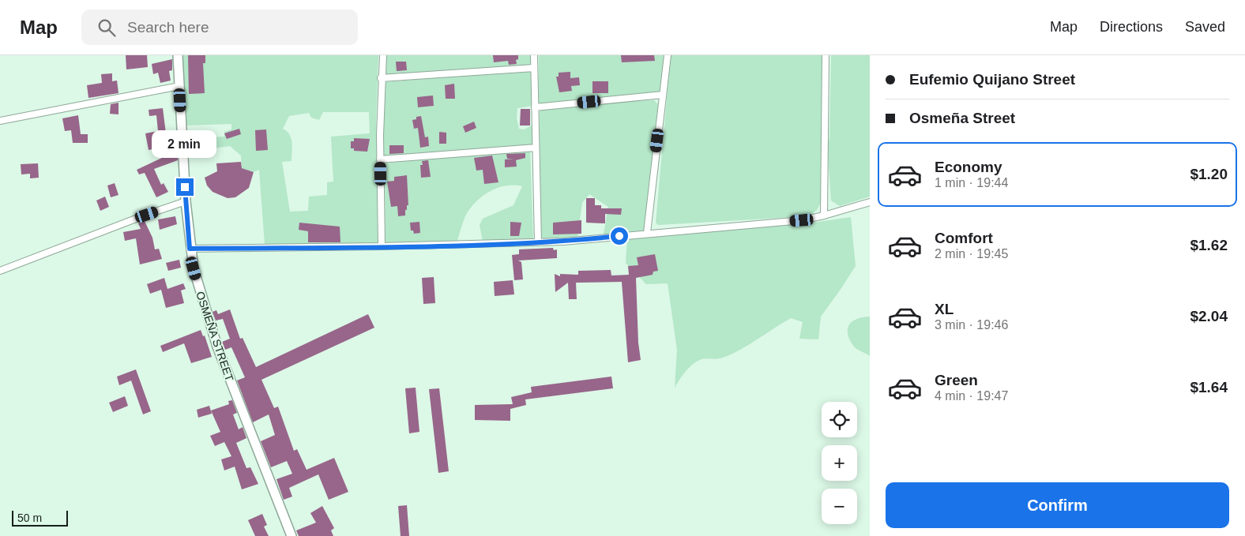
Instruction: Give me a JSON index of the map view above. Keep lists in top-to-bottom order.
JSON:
{
  "streets": {
    "main road": ["OSMEÑA STREET"]
  },
  "scale_bar": "50 m",
  "page": {
    "header": "Map",
    "search": "Search here",
    "nav": ["Map", "Directions", "Saved"],
    "banner": ["Eufemio Quijano Street", "Osmeña Street"],
    "bubble": "2 min",
    "list": [
      {
        "name": "Economy",
        "note": "1 min · 19:44",
        "value": "$1.20"
      },
      {
        "name": "Comfort",
        "note": "2 min · 19:45",
        "value": "$1.62"
      },
      {
        "name": "XL",
        "note": "3 min · 19:46",
        "value": "$2.04"
      },
      {
        "name": "Green",
        "note": "4 min · 19:47",
        "value": "$1.64"
      }
    ],
    "map_buttons": ["+", "−"],
    "buttons": "Confirm",
    "scale": "50 m"
  }
}
